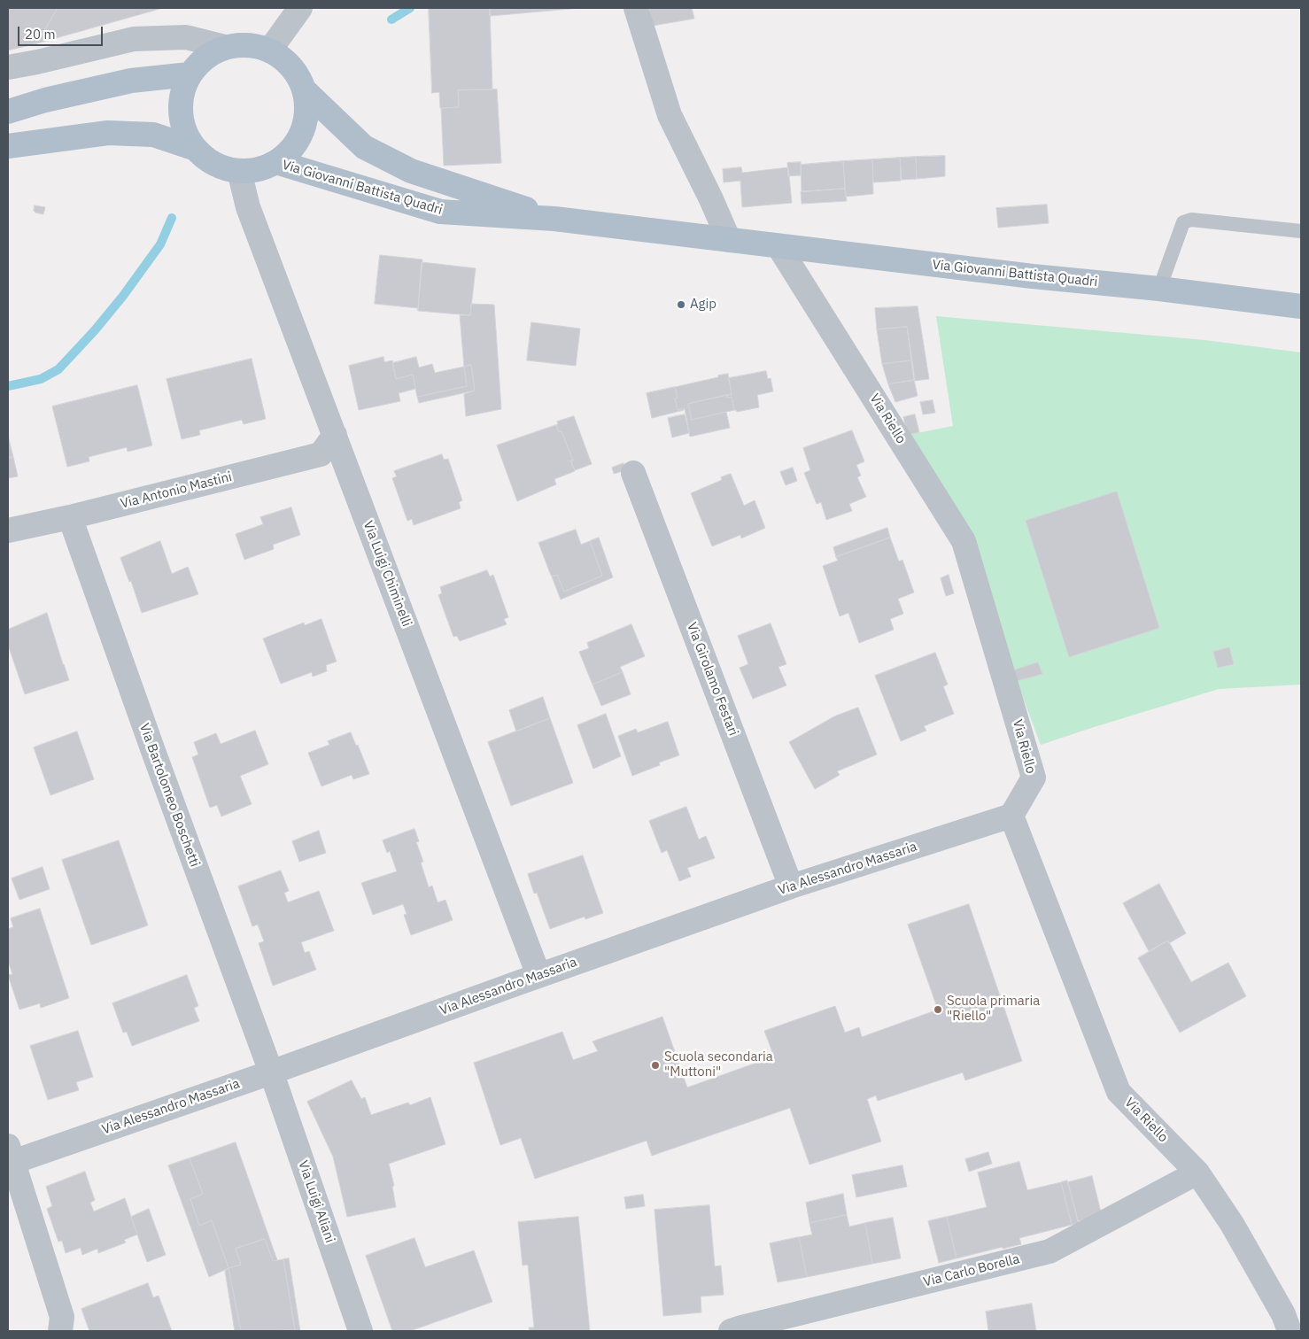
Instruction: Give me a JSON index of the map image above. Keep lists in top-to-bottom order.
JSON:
{
  "streets": {
    "main road": ["Via Giovanni Battista Quadri"],
    "street": [
      "Via Riello",
      "Via Antonio Mastini",
      "Via Luigi Chiminelli",
      "Via Girolamo Festari",
      "Via Bartolomeo Boschetti",
      "Via Alessandro Massaria",
      "Via Luigi Aliani",
      "Via Carlo Borella"
    ]
  },
  "crossings": [
    ["Via Giovanni Battista Quadri", "Via Riello"],
    ["Via Giovanni Battista Quadri", "Via Luigi Chiminelli"],
    ["Via Riello", "Via Alessandro Massaria"],
    ["Via Riello", "Via Carlo Borella"],
    ["Via Antonio Mastini", "Via Luigi Chiminelli"],
    ["Via Antonio Mastini", "Via Bartolomeo Boschetti"],
    ["Via Luigi Chiminelli", "Via Alessandro Massaria"],
    ["Via Girolamo Festari", "Via Alessandro Massaria"],
    ["Via Bartolomeo Boschetti", "Via Alessandro Massaria"],
    ["Via Bartolomeo Boschetti", "Via Luigi Aliani"],
    ["Via Alessandro Massaria", "Via Luigi Aliani"]
  ],
  "places": ["Agip", "Scuola primaria \"Riello\"", "Scuola secondaria \"Muttoni\""],
  "scale_bar": "20 m"
}
